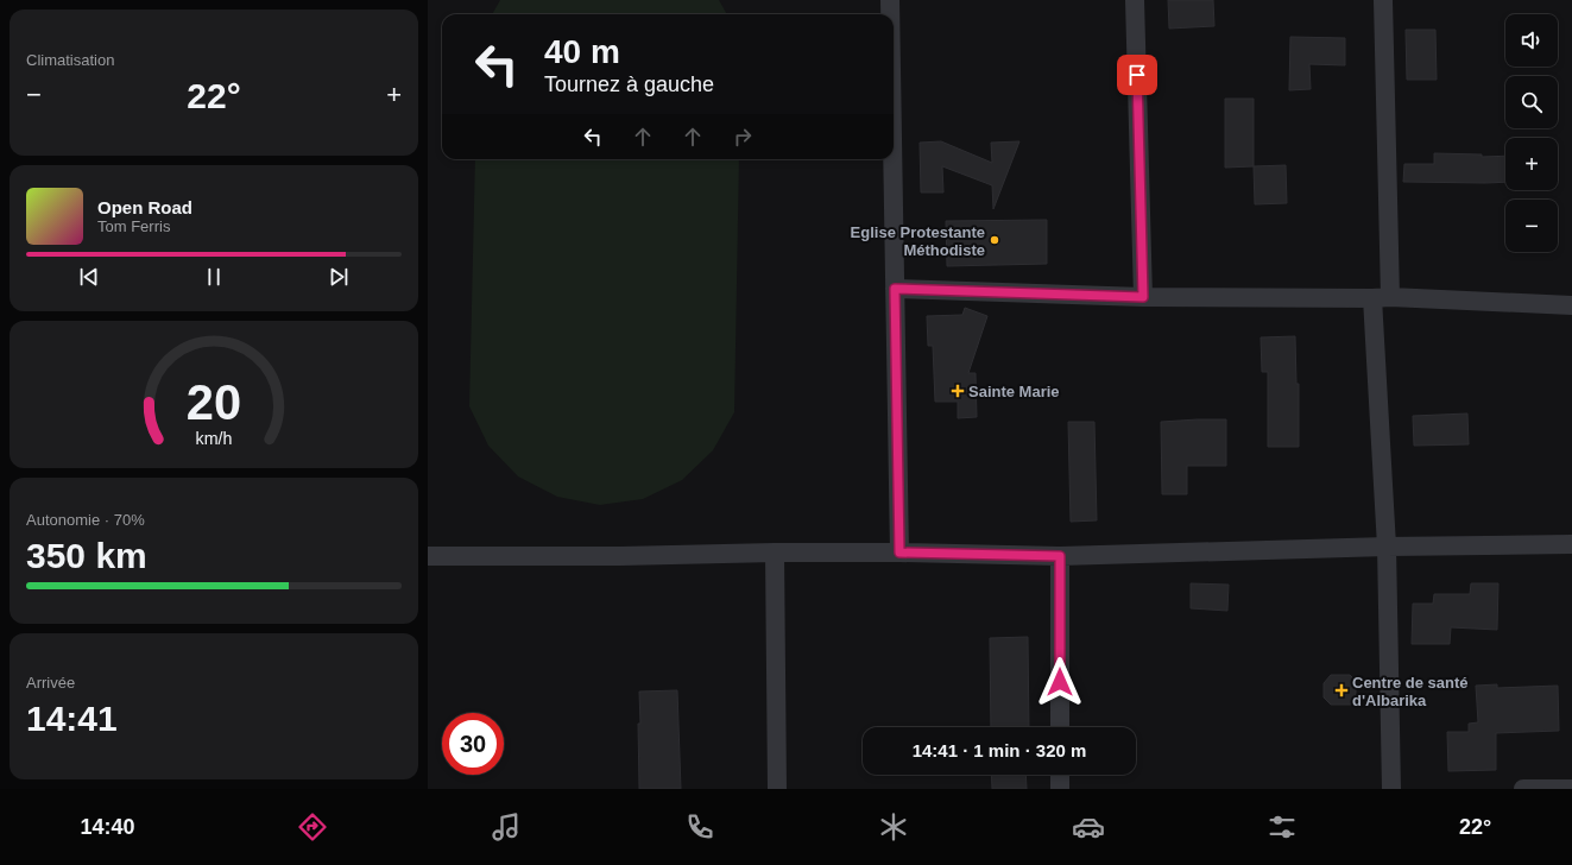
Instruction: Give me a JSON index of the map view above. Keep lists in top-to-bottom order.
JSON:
{
  "places": {
    "other": ["Eglise Protestante Méthodiste"],
    "health": ["Sainte Marie", "Centre de santé d'Albarika"]
  },
  "page": {
    "tile": [
      "Climatisation",
      ["Autonomie · 70%", "350 km"],
      ["Arrivée", "14:41"]
    ],
    "map_buttons": ["+", "−"],
    "turn": ["40 m", "Tournez à gauche"],
    "heat": ["−", "22°", "+"],
    "song": ["Open Road", "Tom Ferris"],
    "limit": "30",
    "trip": "14:41 · 1 min · 320 m",
    "tabs": ["14:40", "22°"],
    "gauge": ["20", "km/h"]
  }
}
